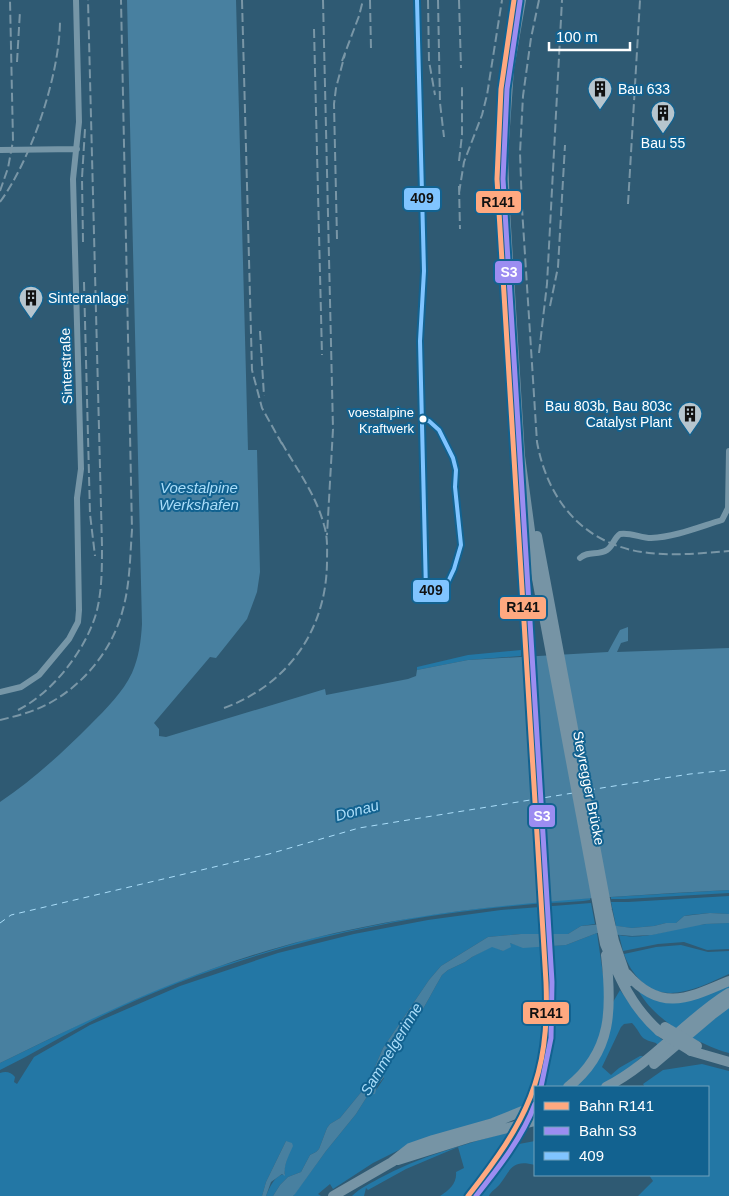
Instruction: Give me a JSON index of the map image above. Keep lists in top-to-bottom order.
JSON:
{
  "streets": {
    "main road": ["Steyregger Brücke"],
    "street": ["Sinterstraße"]
  },
  "water": ["Voestalpine Werkshafen", "Donau", "Sammelgerinne"],
  "places": {
    "building": [
      "Bau 633",
      "Bau 55",
      "Sinteranlage",
      "Bau 803b, Bau 803c Catalyst Plant"
    ],
    "other": ["voestalpine Kraftwerk"]
  },
  "lines": ["rail line R141", "transit line 409", "rail line S3"],
  "legend": ["Bahn R141", "Bahn S3", "409"],
  "scale_bar": "100 m"
}
